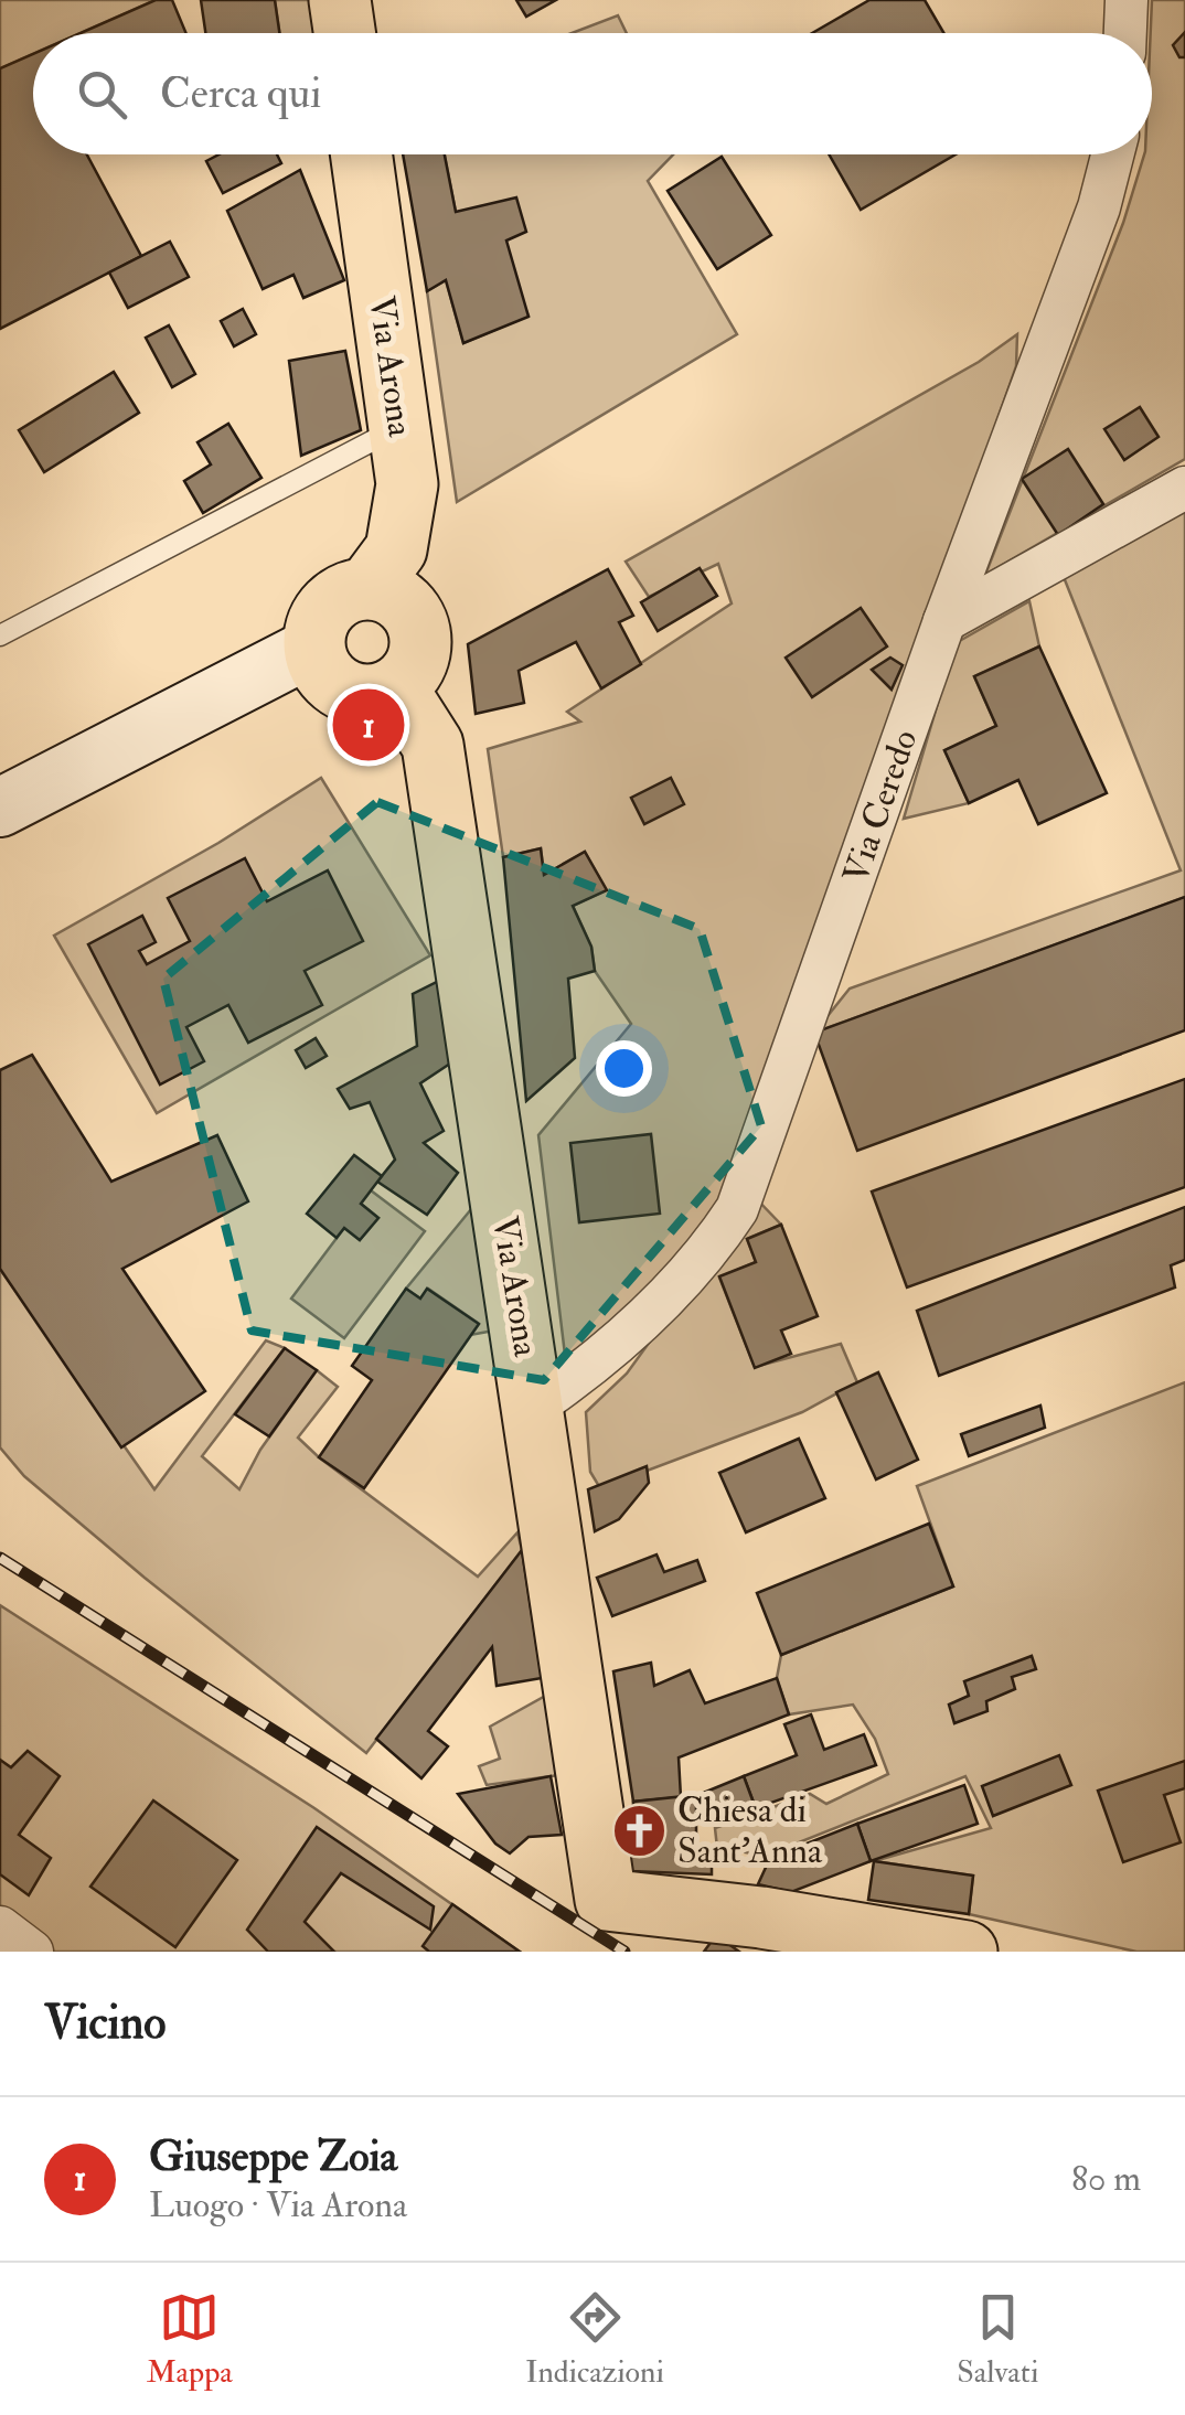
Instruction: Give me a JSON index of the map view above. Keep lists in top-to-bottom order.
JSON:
{
  "streets": {
    "main road": ["Via Arona"],
    "street": ["Via Ceredo"]
  },
  "crossings": [
    ["Via Arona", "Via Ceredo"]
  ],
  "places": {
    "church": ["Chiesa di Sant'Anna"]
  },
  "page": {
    "search": "Cerca qui",
    "pins": "1",
    "heading": "Vicino",
    "list": [
      {
        "mark": "1",
        "name": "Giuseppe Zoia",
        "note": "Luogo · Via Arona",
        "value": "80 m"
      }
    ],
    "nav": ["Mappa", "Indicazioni", "Salvati"]
  }
}
